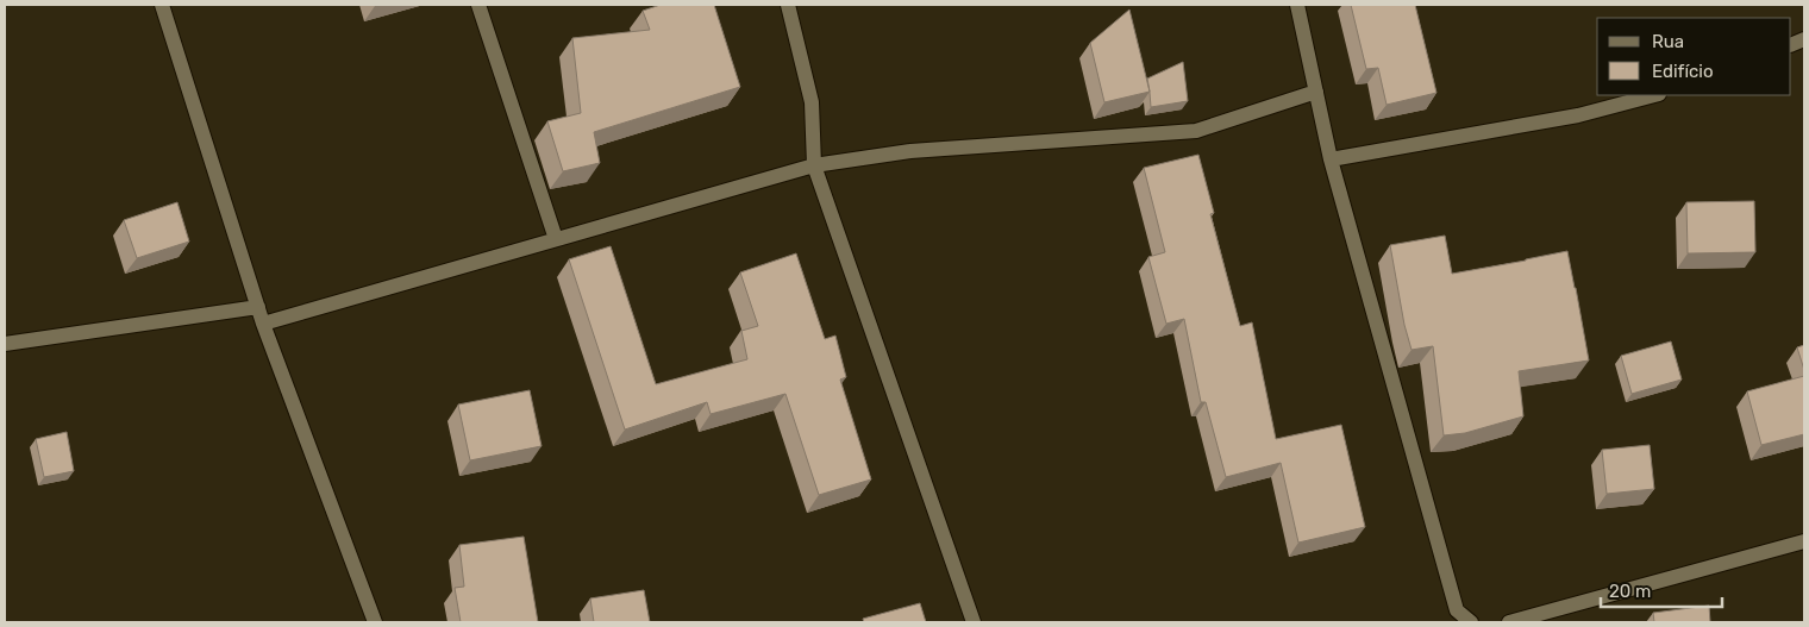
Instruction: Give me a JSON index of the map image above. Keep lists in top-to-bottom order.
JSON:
{
  "legend": ["Rua", "Edifício"],
  "scale_bar": "20 m"
}
